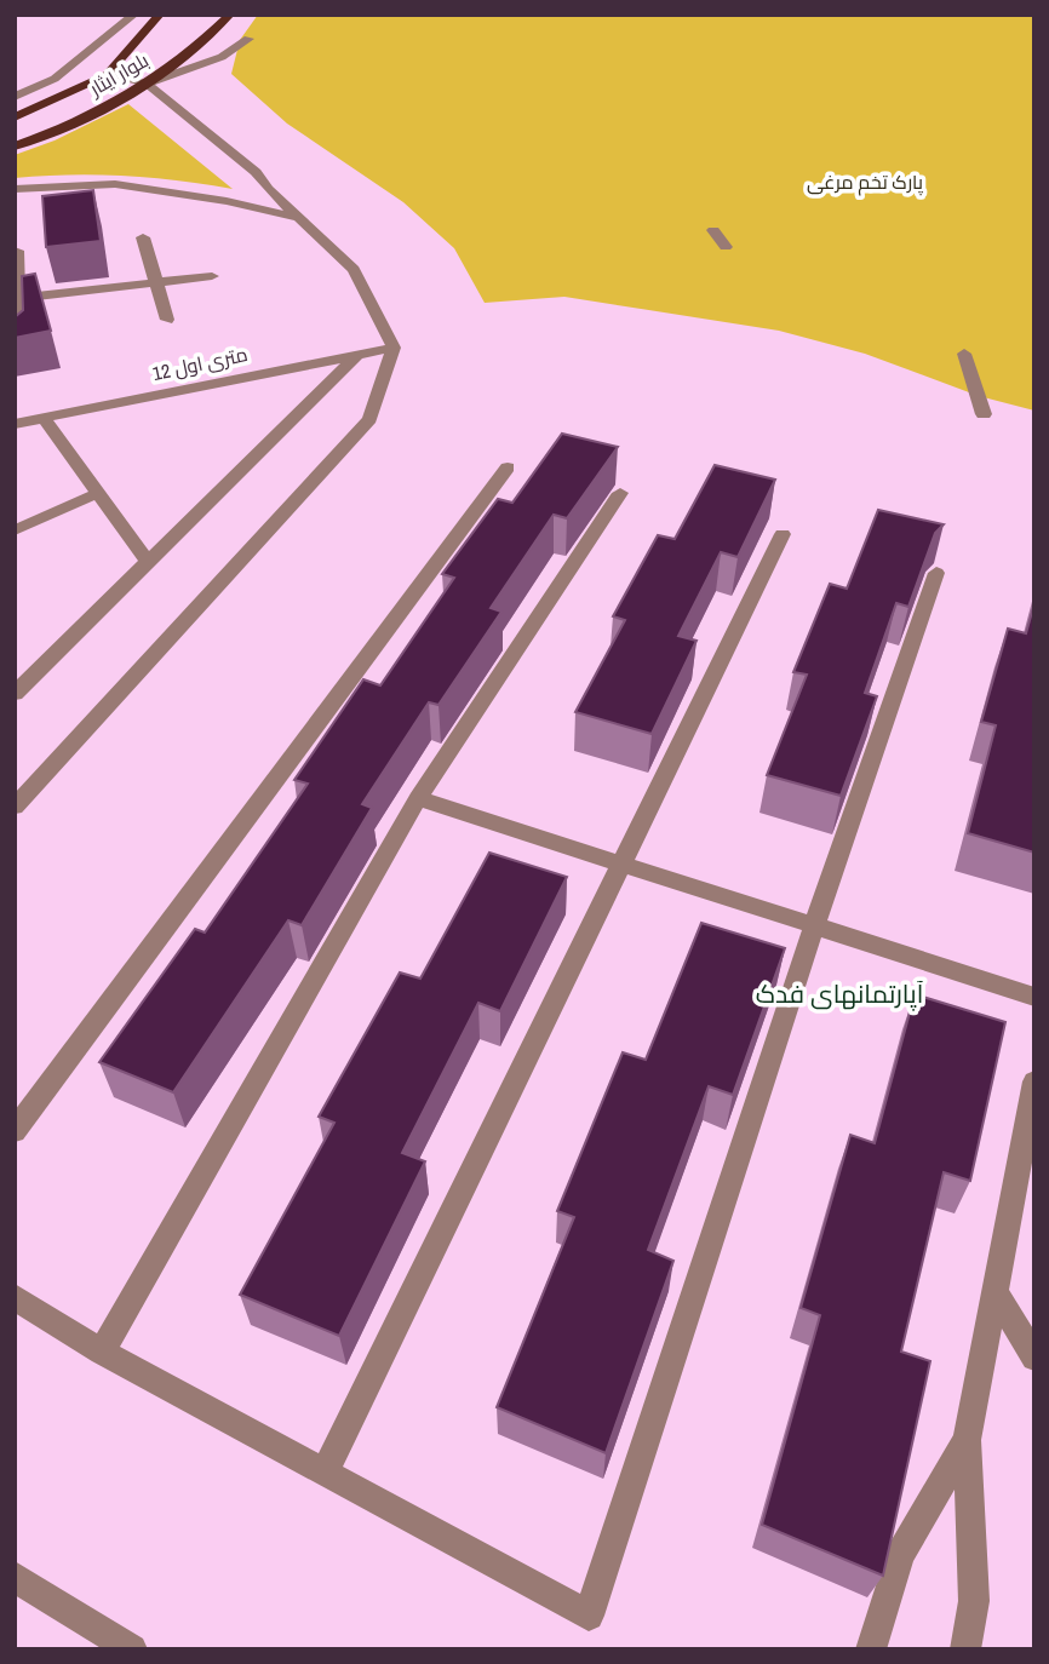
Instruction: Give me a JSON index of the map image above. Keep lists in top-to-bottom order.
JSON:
{
  "streets": {
    "main road": ["بلوار ایثار"],
    "street": ["12 متری اول"]
  },
  "districts": ["آپارتمانهای فدک"],
  "parks": ["پارک تخم مرغی"]
}
